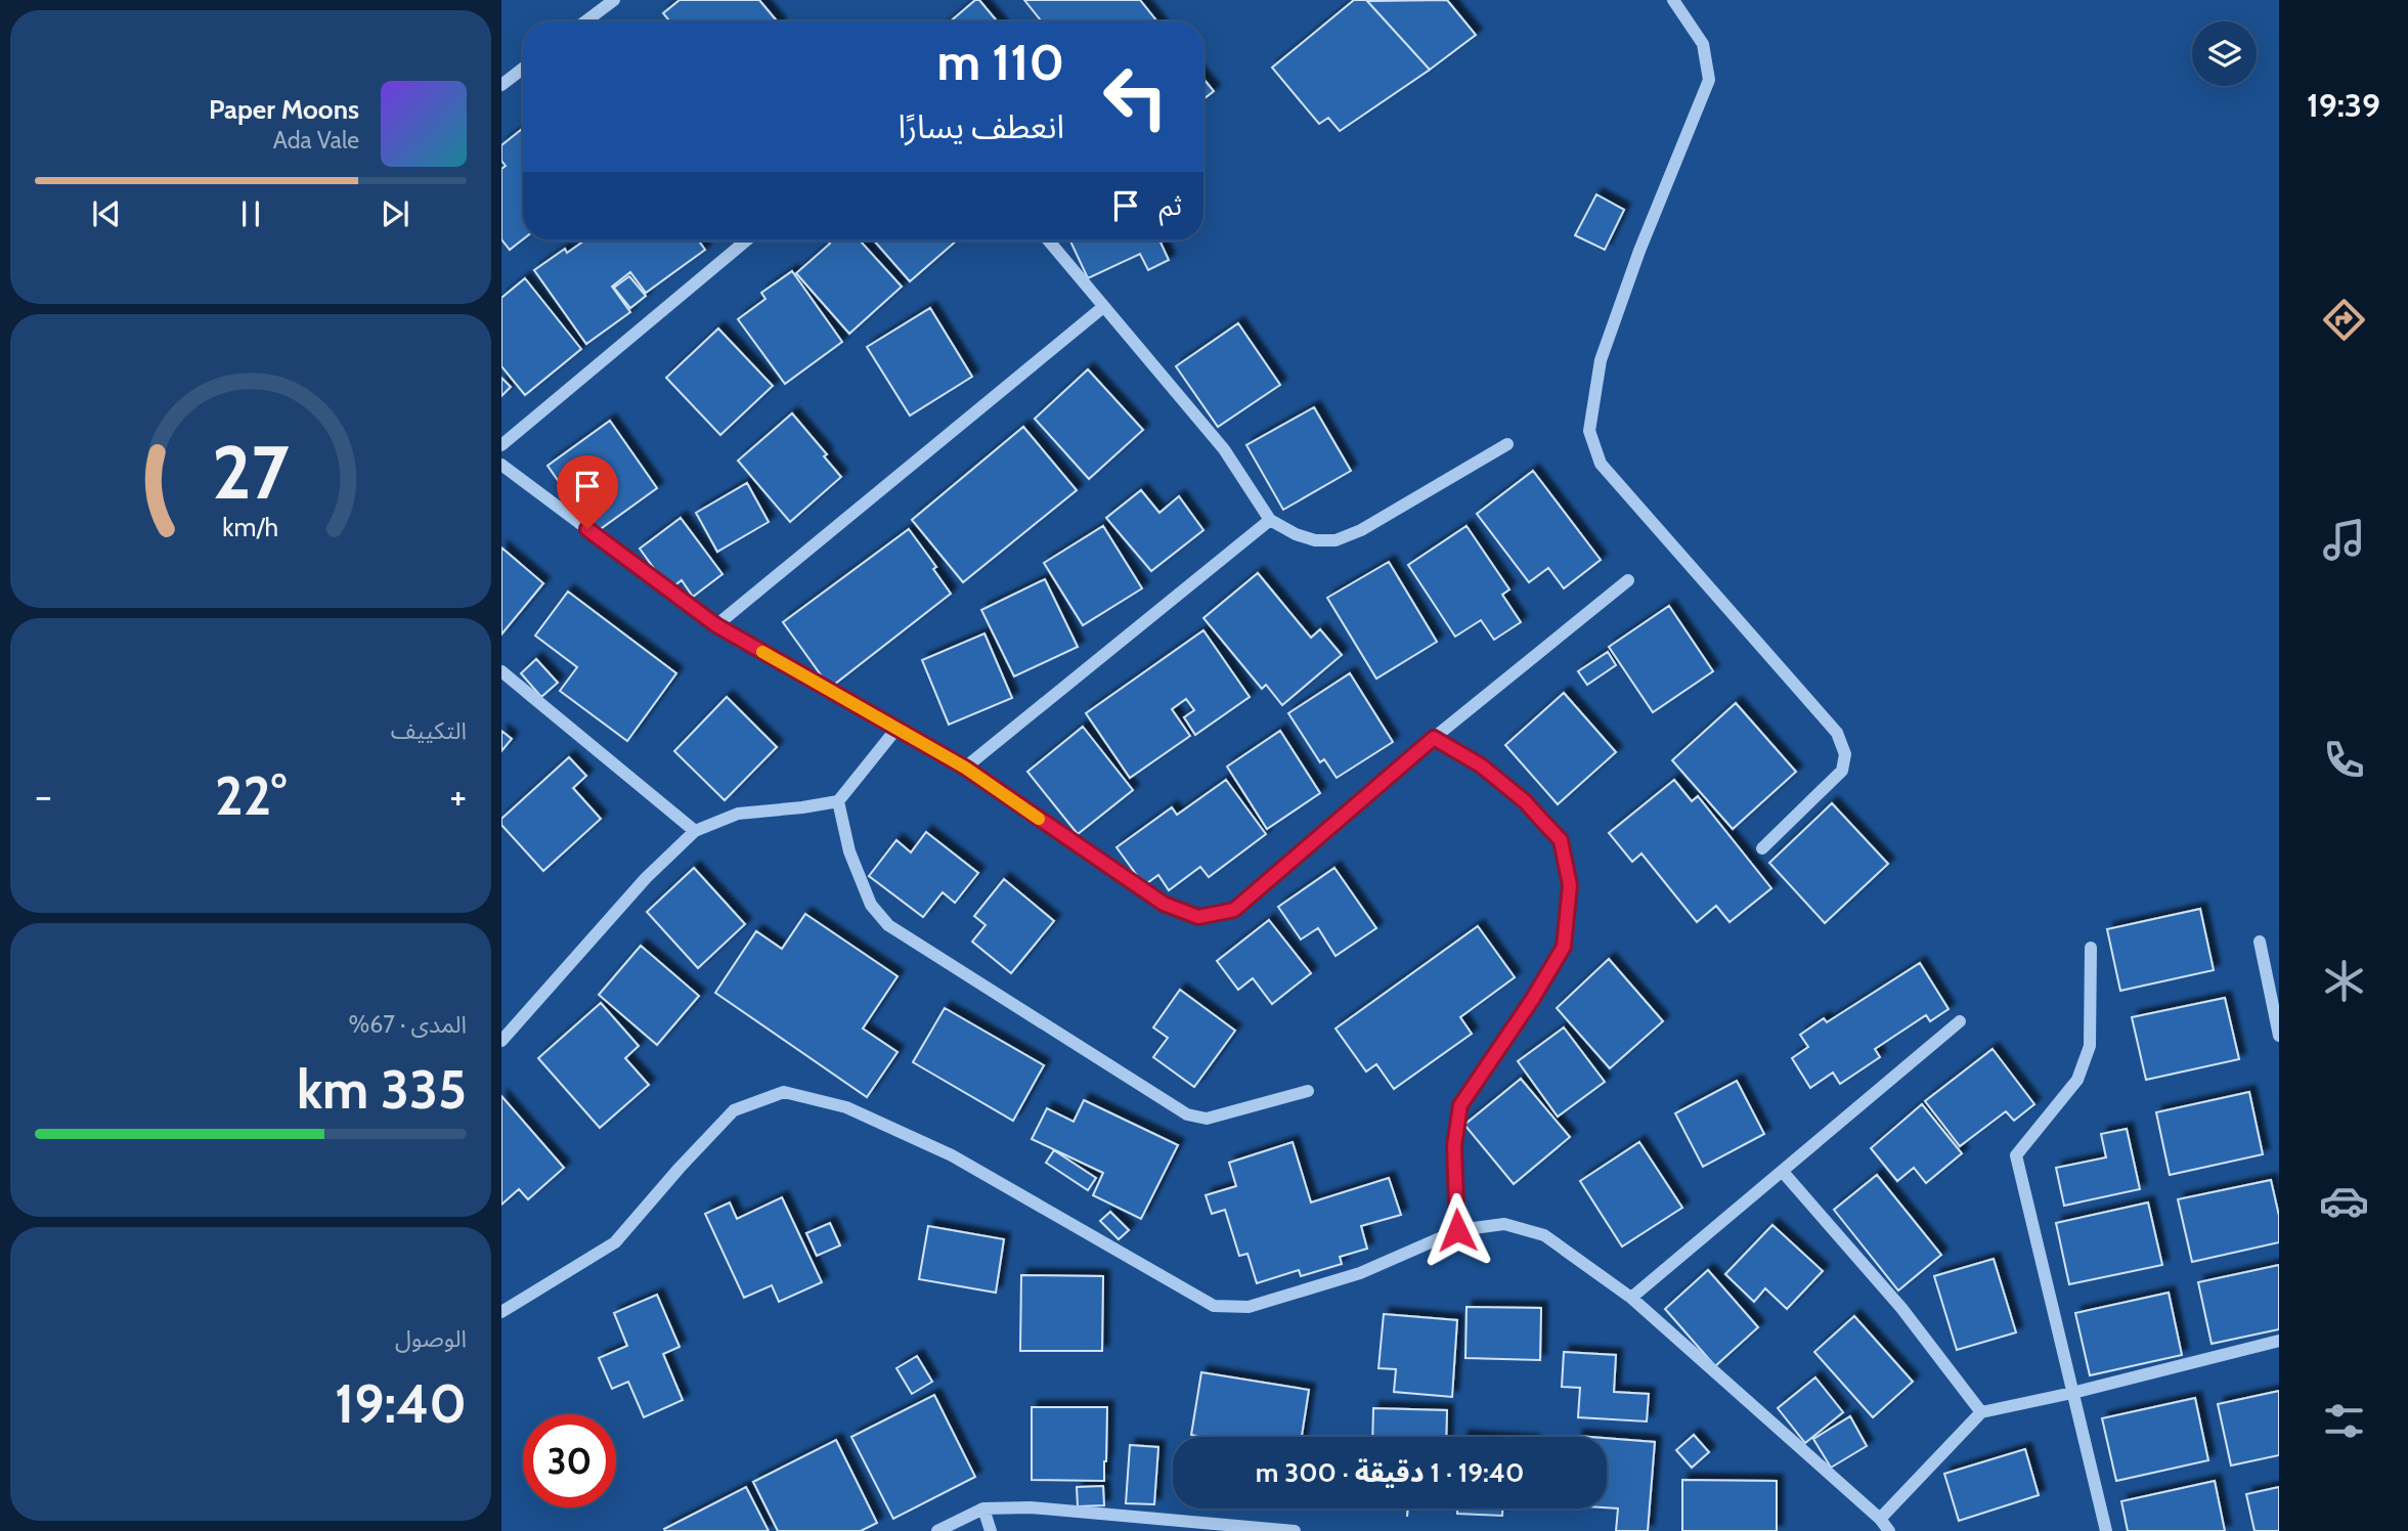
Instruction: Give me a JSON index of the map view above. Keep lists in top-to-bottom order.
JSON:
{
  "page": {
    "tabs": "19:39",
    "turn": ["110 m", "انعطف يسارًا"],
    "song": ["Paper Moons", "Ada Vale"],
    "then": "ثم",
    "tile": [
      "التكييف",
      ["المدى · 67%", "335 km"],
      ["الوصول", "19:40"]
    ],
    "heat": ["−", "22°", "+"],
    "limit": "30",
    "trip": "19:40 · 1 دقيقة · 300 m",
    "gauge": ["27", "km/h"]
  }
}
